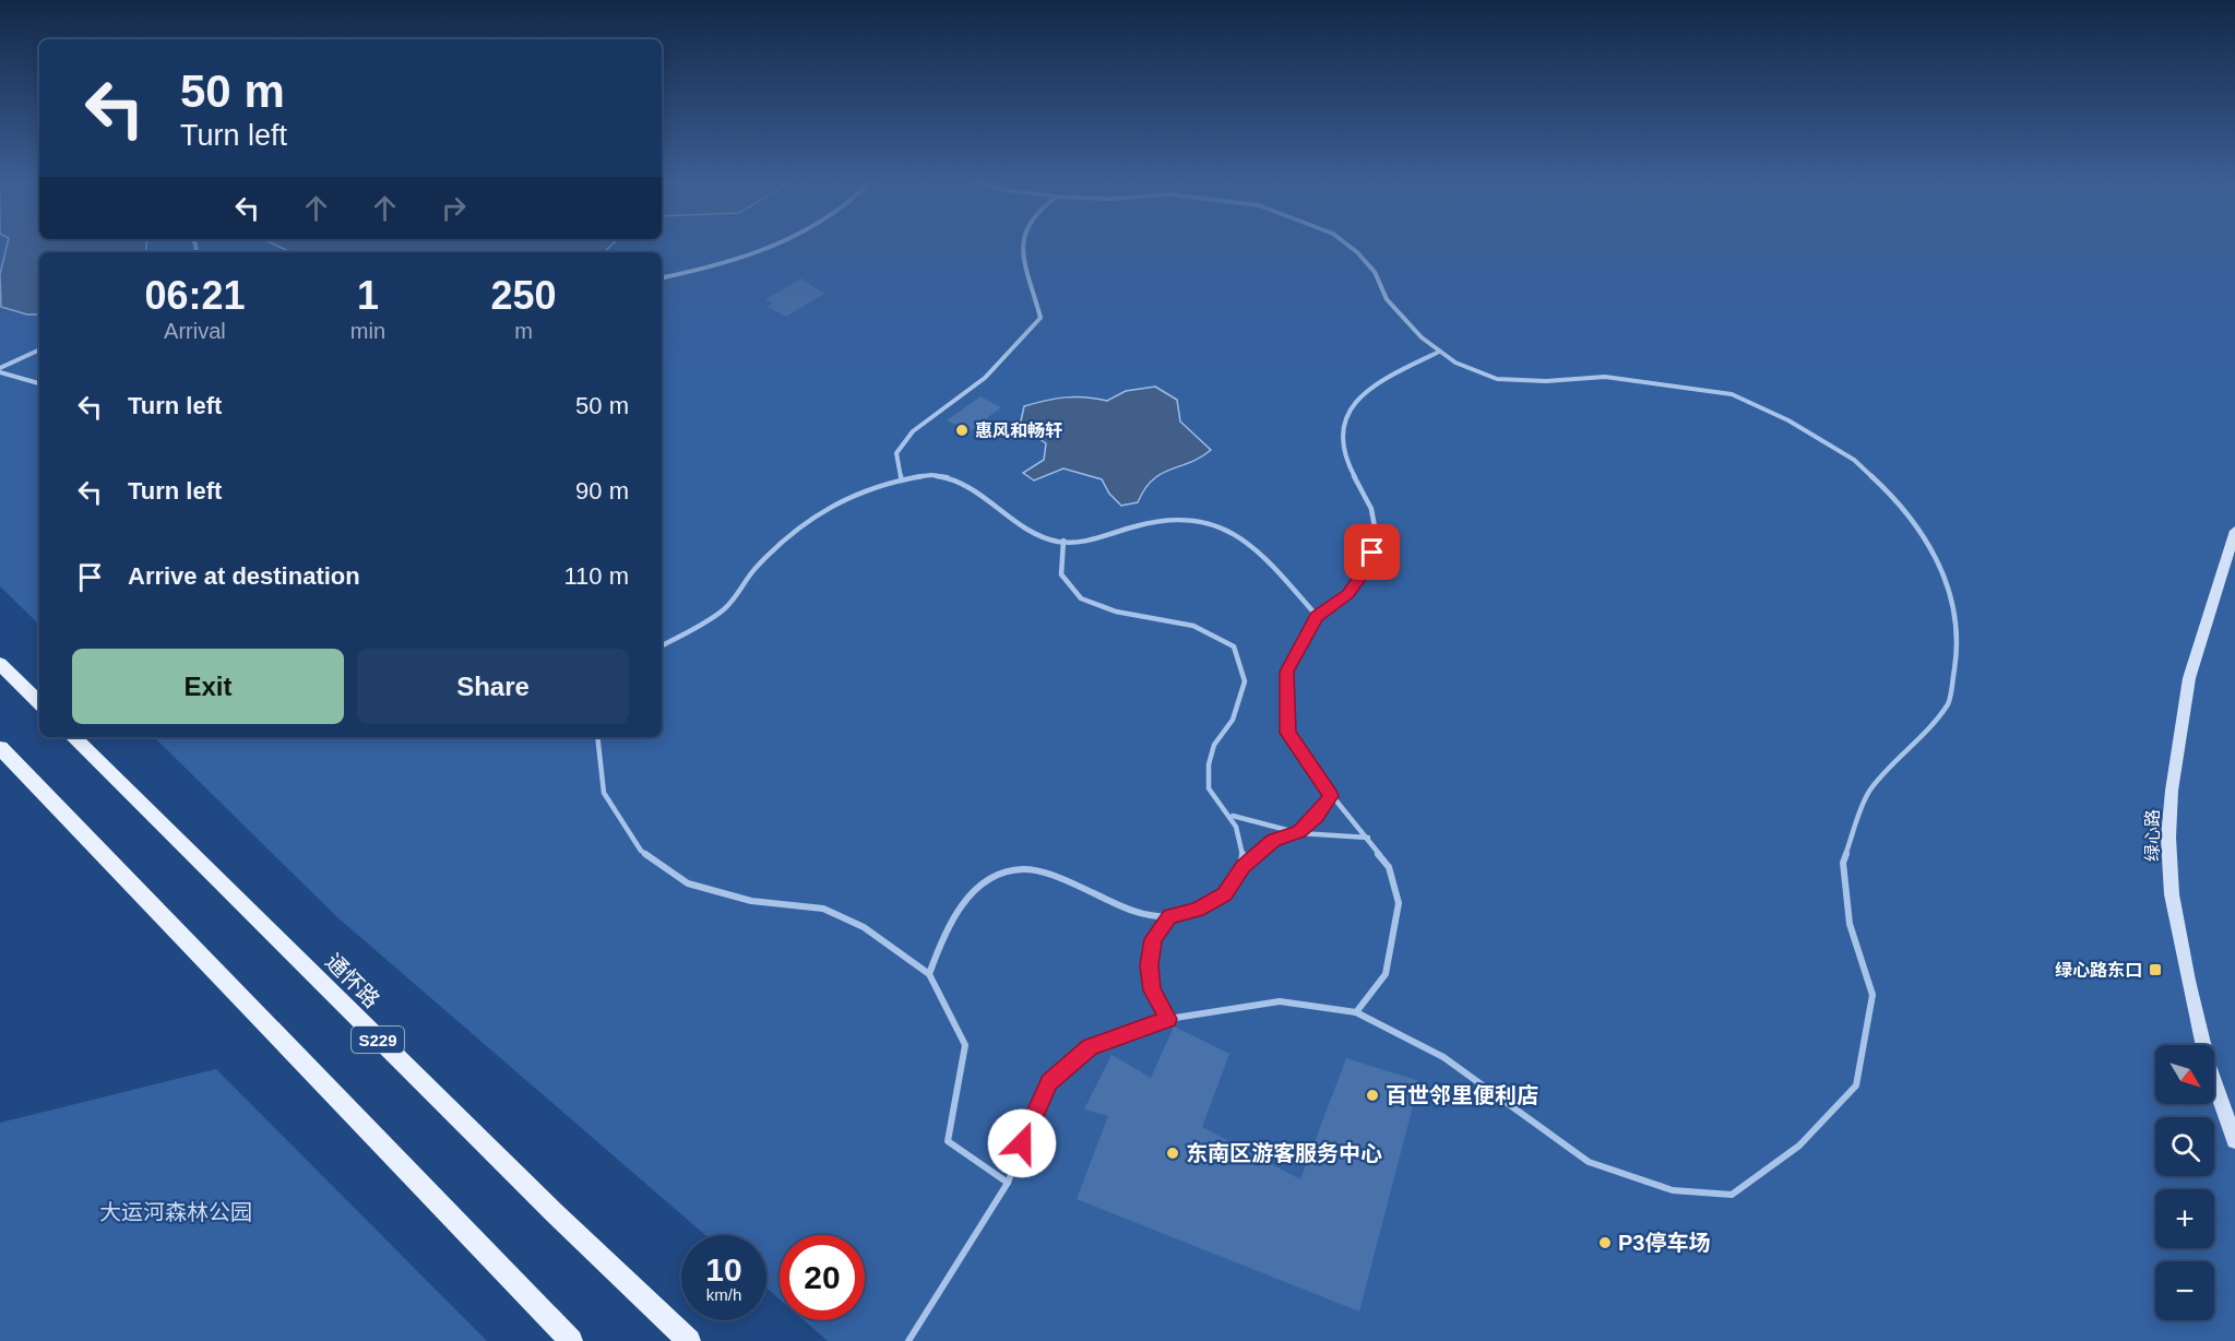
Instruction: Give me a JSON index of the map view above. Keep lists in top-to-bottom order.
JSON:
{
  "streets": {
    "main road": ["绿心路", "通怀路", "S229"]
  },
  "parks": ["大运河森林公园"],
  "places": {
    "other": [
      "惠风和畅轩",
      "百世邻里便利店",
      "东南区游客服务中心",
      "P3停车场"
    ],
    "transit": ["绿心路东口"]
  },
  "north": "bottom right",
  "page": {
    "turn": ["50 m", "Turn left"],
    "eta": [
      "06:21",
      "Arrival",
      "1",
      "min",
      "250",
      "m"
    ],
    "list": [
      {
        "name": "Turn left",
        "value": "50 m"
      },
      {
        "name": "Turn left",
        "value": "90 m"
      },
      {
        "name": "Arrive at destination",
        "value": "110 m"
      }
    ],
    "buttons": ["Exit", "Share"],
    "map_buttons": ["+", "−"],
    "speed": "10 km/h",
    "limit": "20"
  }
}
